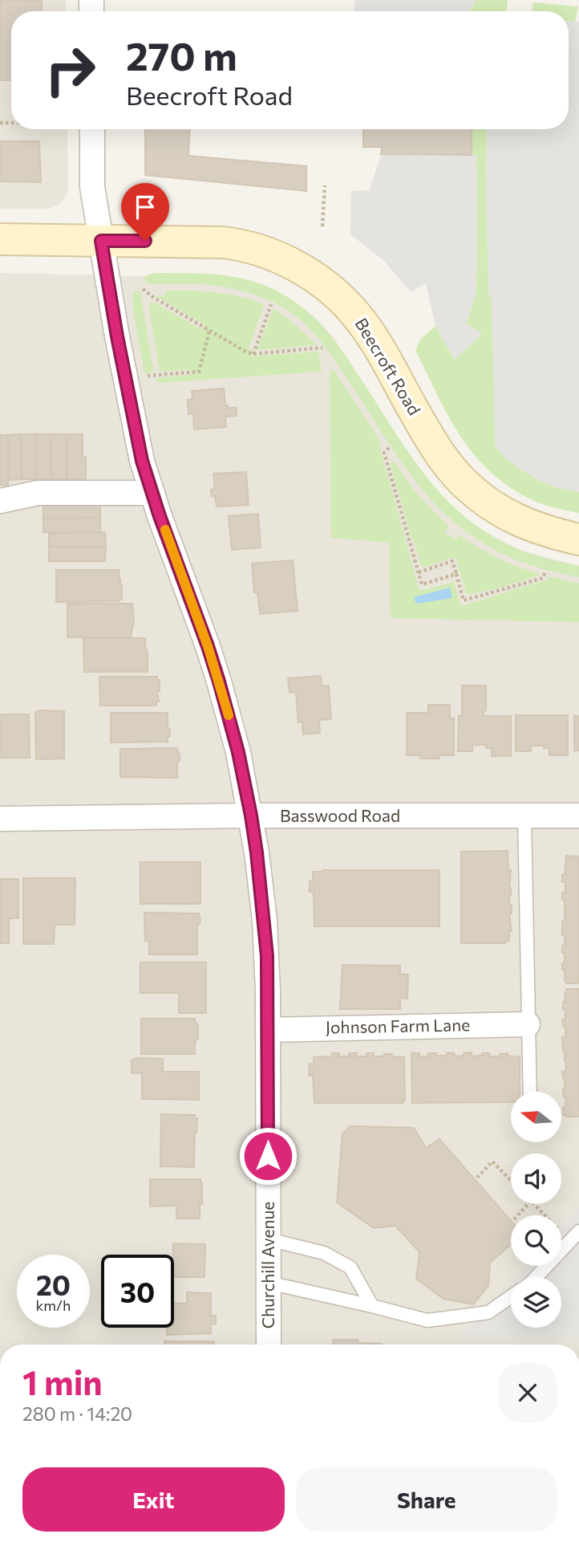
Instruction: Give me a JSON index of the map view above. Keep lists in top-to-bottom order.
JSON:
{
  "streets": {
    "street": [
      "Beecroft Road",
      "Basswood Road",
      "Johnson Farm Lane",
      "Churchill Avenue"
    ]
  },
  "crossings": [
    ["Beecroft Road", "Churchill Avenue"],
    ["Basswood Road", "Churchill Avenue"],
    ["Johnson Farm Lane", "Churchill Avenue"]
  ],
  "north": "left",
  "page": {
    "turn": ["270 m", "Beecroft Road"],
    "speed": "20 km/h",
    "limit": "30",
    "heading": ["1 min", "280 m · 14:20"],
    "buttons": ["Exit", "Share"]
  }
}
